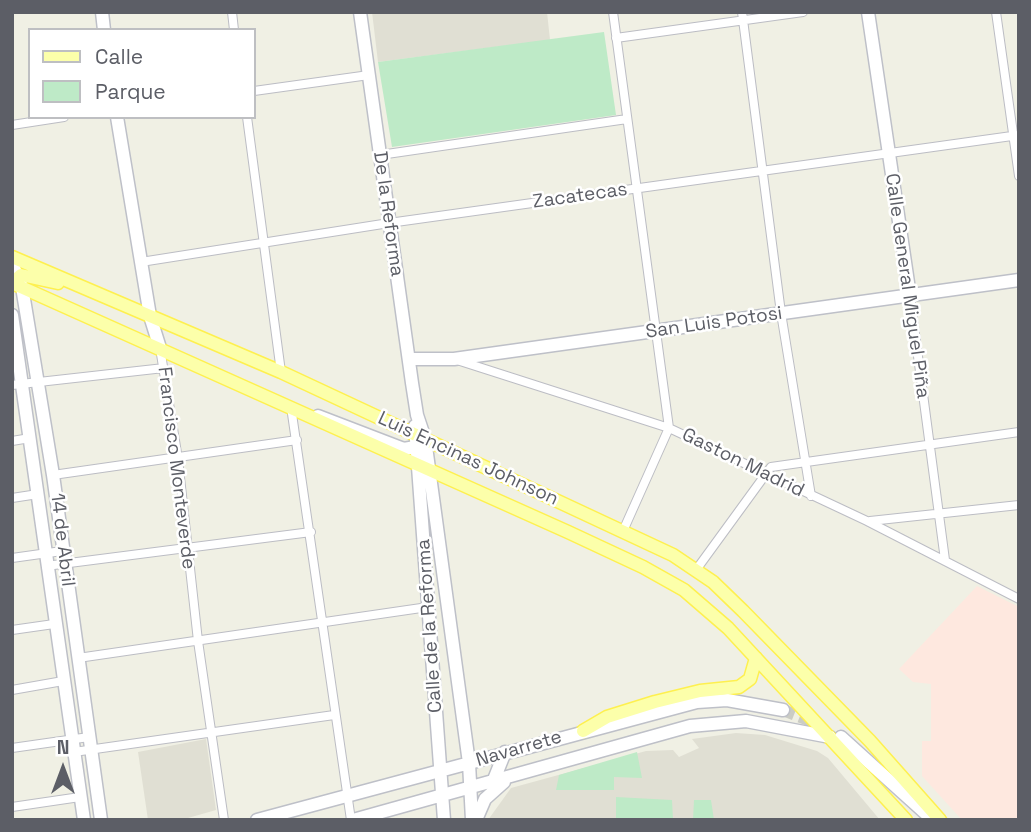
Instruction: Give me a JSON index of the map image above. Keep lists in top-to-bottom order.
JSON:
{
  "streets": {
    "main road": [
      "De la Reforma",
      "Calle General Miguel Piña",
      "San Luis Potosi",
      "Luis Encinas Johnson",
      "Francisco Monteverde",
      "14 de Abril",
      "Calle de la Reforma",
      "Navarrete"
    ],
    "street": ["Zacatecas", "Gaston Madrid"]
  },
  "crossings": [
    ["Zacatecas", "De la Reforma"],
    ["Zacatecas", "Calle General Miguel Piña"],
    ["Zacatecas", "Francisco Monteverde"],
    ["De la Reforma", "San Luis Potosi"],
    ["De la Reforma", "Luis Encinas Johnson"],
    ["De la Reforma", "Calle de la Reforma"],
    ["Calle General Miguel Piña", "San Luis Potosi"],
    ["Calle General Miguel Piña", "Gaston Madrid"],
    ["San Luis Potosi", "Gaston Madrid"],
    ["Luis Encinas Johnson", "Francisco Monteverde"],
    ["Luis Encinas Johnson", "14 de Abril"],
    ["Luis Encinas Johnson", "Calle de la Reforma"],
    ["Luis Encinas Johnson", "Navarrete"],
    ["Calle de la Reforma", "Navarrete"]
  ],
  "legend": ["Calle", "Parque"],
  "north": "top"
}
